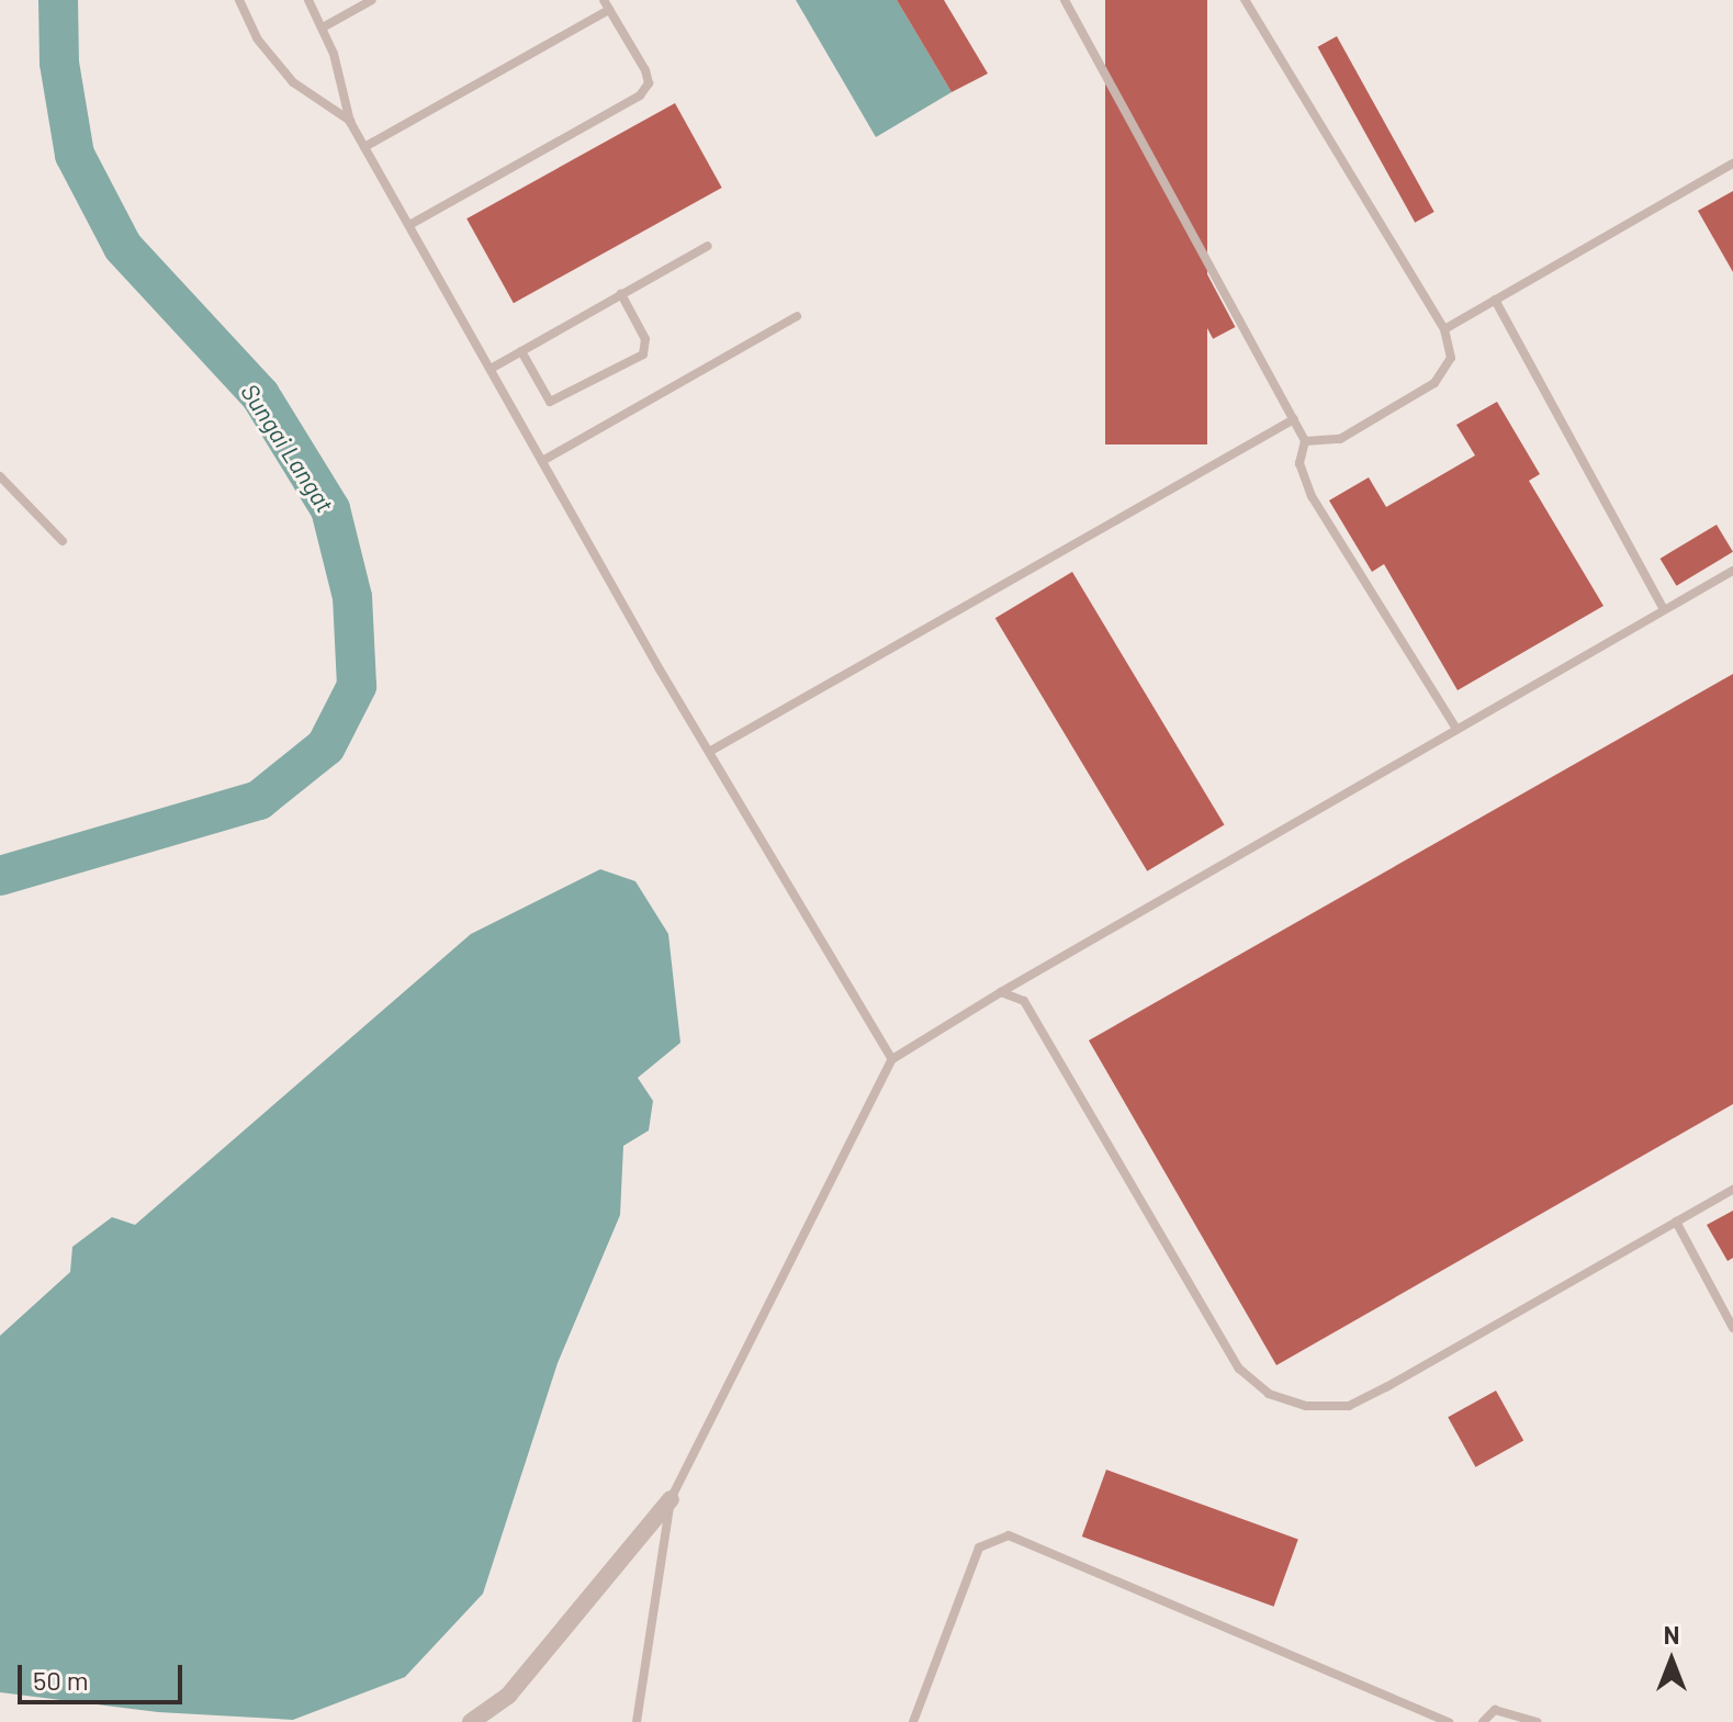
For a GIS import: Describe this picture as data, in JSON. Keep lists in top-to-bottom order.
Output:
{
  "water": ["Sungai Langat"],
  "scale_bar": "50 m",
  "north": "top"
}
